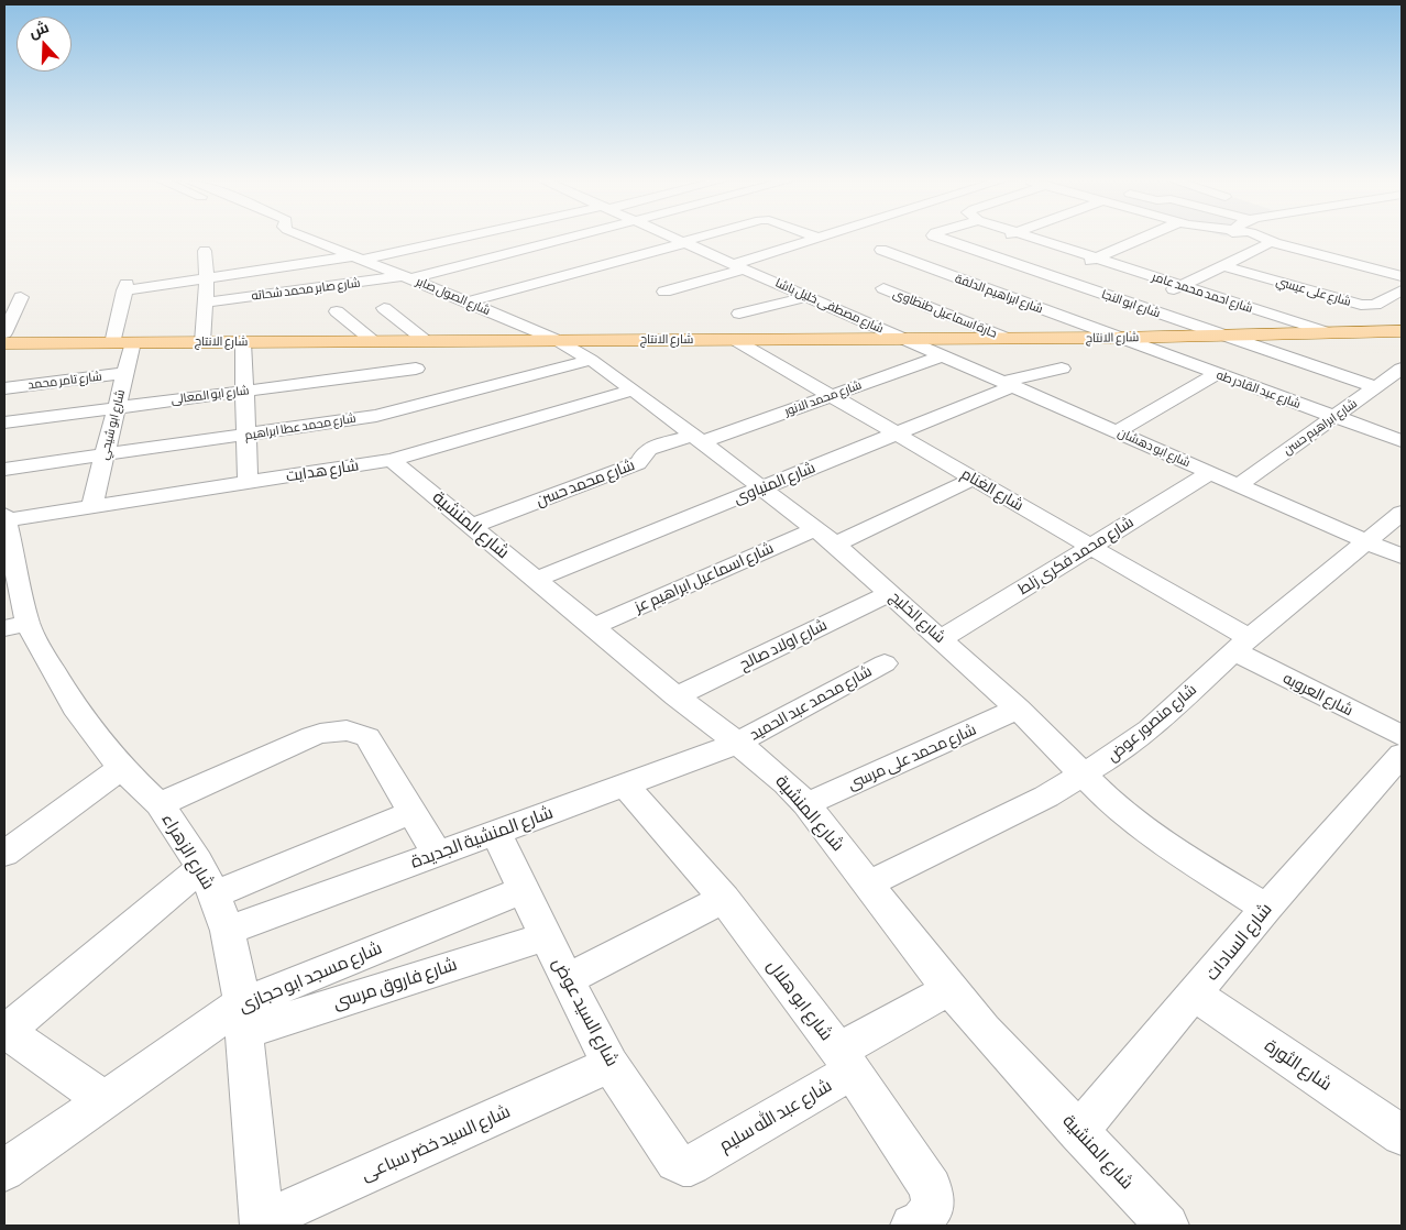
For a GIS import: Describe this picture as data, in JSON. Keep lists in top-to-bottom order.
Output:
{
  "streets": {
    "main road": ["شارع الانتاج"],
    "street": [
      "شارع صابر محمد شحاته",
      "شارع على عيسي",
      "شارع احمد محمد عامر",
      "شارع ابراهيم الدلفة",
      "شارع الصول صابر",
      "شارع ابو النجا",
      "شارع مصطفى خليل باشا",
      "حارة اسماعيل طنطاوى",
      "شارع تامر محمد",
      "شارع عبد القادر طه",
      "شارع ابو المعالى",
      "شارع محمد الانور",
      "شارع ابو شيحي",
      "شارع محمد عطا ابراهيم",
      "شارع ابراهيم حسن",
      "شارع ابو دهشان",
      "شارع هدايت",
      "شارع محمد حسن",
      "شارع المنياوى",
      "شارع الغنام",
      "شارع المنشية",
      "شارع محمد فكرى زلط",
      "شارع اسماعيل ابراهيم عز",
      "شارع الخليج",
      "شارع اولاد صالح",
      "شارع العروبه",
      "شارع محمد عبد الحميد",
      "شارع منصور عوض",
      "شارع محمد على مرسى",
      "شارع المنشية الجديدة",
      "شارع الزهراء",
      "شارع السادات",
      "شارع مسجد ابو حجازى",
      "شارع فاروق مرسى",
      "شارع ابو هلال",
      "شارع السيد عوض",
      "شارع الثورة",
      "شارع عبد الله سليم",
      "شارع السيد خضر سباعى"
    ]
  },
  "crossings": [
    ["شارع صابر محمد شحاته", "شارع الصول صابر"],
    ["شارع احمد محمد عامر", "شارع الانتاج"],
    ["شارع ابراهيم الدلفة", "شارع الانتاج"],
    ["شارع ابراهيم الدلفة", "شارع عبد القادر طه"],
    ["شارع الصول صابر", "شارع الانتاج"],
    ["شارع الصول صابر", "شارع الخليج"],
    ["شارع ابو النجا", "شارع الانتاج"],
    ["شارع ابو النجا", "شارع ابراهيم حسن"],
    ["شارع مصطفى خليل باشا", "شارع الانتاج"],
    ["شارع مصطفى خليل باشا", "شارع ابو دهشان"],
    ["حارة اسماعيل طنطاوى", "شارع الانتاج"],
    ["شارع الانتاج", "شارع عبد القادر طه"],
    ["شارع الانتاج", "شارع ابو شيحي"],
    ["شارع الانتاج", "شارع ابو دهشان"],
    ["شارع الانتاج", "شارع الغنام"],
    ["شارع الانتاج", "شارع الخليج"],
    ["شارع تامر محمد", "شارع ابو شيحي"],
    ["شارع عبد القادر طه", "شارع ابراهيم حسن"],
    ["شارع ابو المعالى", "شارع ابو شيحي"],
    ["شارع محمد الانور", "شارع ابو دهشان"],
    ["شارع محمد الانور", "شارع محمد حسن"],
    ["شارع محمد الانور", "شارع الغنام"],
    ["شارع محمد الانور", "شارع الخليج"],
    ["شارع ابو شيحي", "شارع محمد عطا ابراهيم"],
    ["شارع ابو شيحي", "شارع هدايت"],
    ["شارع محمد عطا ابراهيم", "شارع الخليج"],
    ["شارع ابراهيم حسن", "شارع ابو دهشان"],
    ["شارع ابو دهشان", "شارع المنياوى"],
    ["شارع ابو دهشان", "شارع محمد فكرى زلط"],
    ["شارع ابو دهشان", "شارع منصور عوض"],
    ["شارع هدايت", "شارع المنشية"],
    ["شارع هدايت", "شارع الخليج"],
    ["شارع هدايت", "شارع الزهراء"],
    ["شارع محمد حسن", "شارع المنشية"],
    ["شارع محمد حسن", "شارع الخليج"],
    ["شارع المنياوى", "شارع الغنام"],
    ["شارع المنياوى", "شارع المنشية"],
    ["شارع المنياوى", "شارع الخليج"],
    ["شارع الغنام", "شارع محمد فكرى زلط"],
    ["شارع الغنام", "شارع العروبه"],
    ["شارع الغنام", "شارع منصور عوض"],
    ["شارع المنشية", "شارع اسماعيل ابراهيم عز"],
    ["شارع المنشية", "شارع اولاد صالح"],
    ["شارع المنشية", "شارع محمد عبد الحميد"],
    ["شارع المنشية", "شارع منصور عوض"],
    ["شارع المنشية", "شارع محمد على مرسى"],
    ["شارع المنشية", "شارع المنشية الجديدة"],
    ["شارع المنشية", "شارع السادات"],
    ["شارع المنشية", "شارع عبد الله سليم"],
    ["شارع محمد فكرى زلط", "شارع الخليج"],
    ["شارع اسماعيل ابراهيم عز", "شارع الخليج"],
    ["شارع الخليج", "شارع اولاد صالح"],
    ["شارع الخليج", "شارع منصور عوض"],
    ["شارع الخليج", "شارع محمد على مرسى"],
    ["شارع الخليج", "شارع السادات"],
    ["شارع العروبه", "شارع منصور عوض"],
    ["شارع محمد عبد الحميد", "شارع المنشية الجديدة"],
    ["شارع المنشية الجديدة", "شارع الزهراء"],
    ["شارع المنشية الجديدة", "شارع ابو هلال"],
    ["شارع المنشية الجديدة", "شارع السيد عوض"],
    ["شارع الزهراء", "شارع مسجد ابو حجازى"],
    ["شارع الزهراء", "شارع فاروق مرسى"],
    ["شارع الزهراء", "شارع السيد خضر سباعى"],
    ["شارع السادات", "شارع الثورة"],
    ["شارع مسجد ابو حجازى", "شارع فاروق مرسى"],
    ["شارع مسجد ابو حجازى", "شارع السيد عوض"],
    ["شارع فاروق مرسى", "شارع السيد عوض"],
    ["شارع ابو هلال", "شارع عبد الله سليم"],
    ["شارع السيد عوض", "شارع عبد الله سليم"],
    ["شارع السيد عوض", "شارع السيد خضر سباعى"]
  ],
  "north": "top"
}
